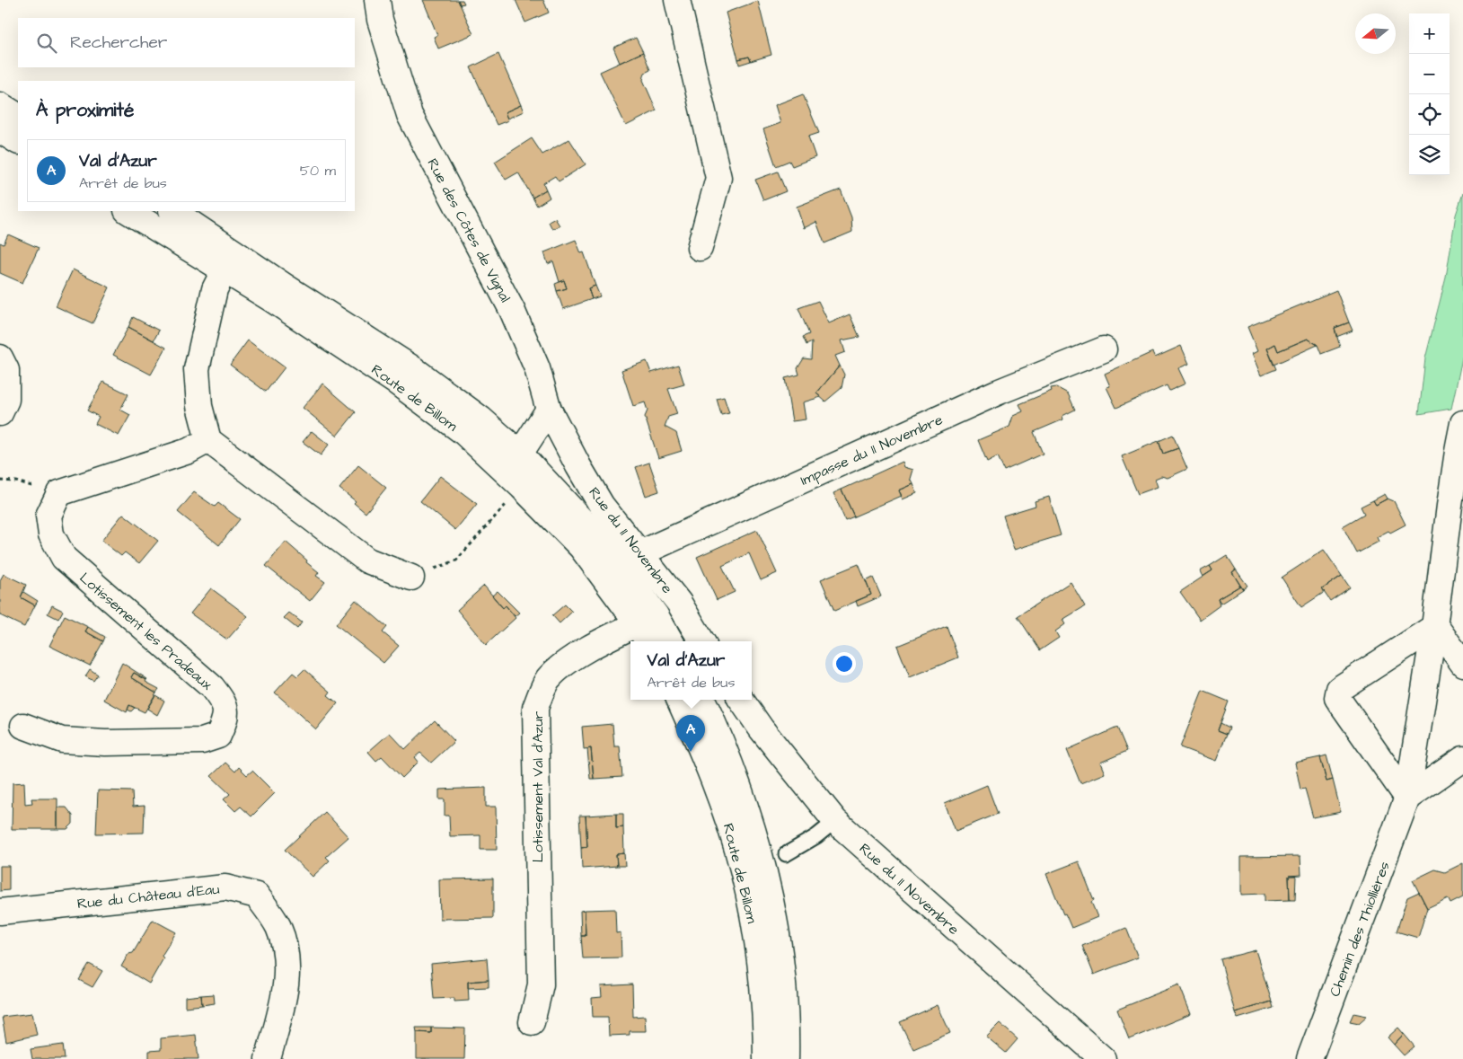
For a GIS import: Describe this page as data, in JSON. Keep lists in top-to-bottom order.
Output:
{
  "streets": {
    "street": [
      "Rue des Côtes de Vignal",
      "Route de Billom",
      "Impasse du 11 Novembre",
      "Rue du 11 Novembre",
      "Lotissement les Pradeaux",
      "Lotissement Val d'Azur",
      "Rue du Château d'Eau",
      "Chemin des Thiollières"
    ]
  },
  "crossings": [
    ["Rue des Côtes de Vignal", "Rue du 11 Novembre"],
    ["Route de Billom", "Lotissement Val d'Azur"],
    ["Impasse du 11 Novembre", "Rue du 11 Novembre"]
  ],
  "north": "left",
  "page": {
    "map_buttons": ["+", "−"],
    "search": "Rechercher",
    "heading": "À proximité",
    "list": [
      {
        "mark": "A",
        "name": "Val d'Azur",
        "note": "Arrêt de bus",
        "value": "50 m"
      }
    ],
    "popup": ["Val d'Azur", "Arrêt de bus"],
    "pins": "A"
  }
}
